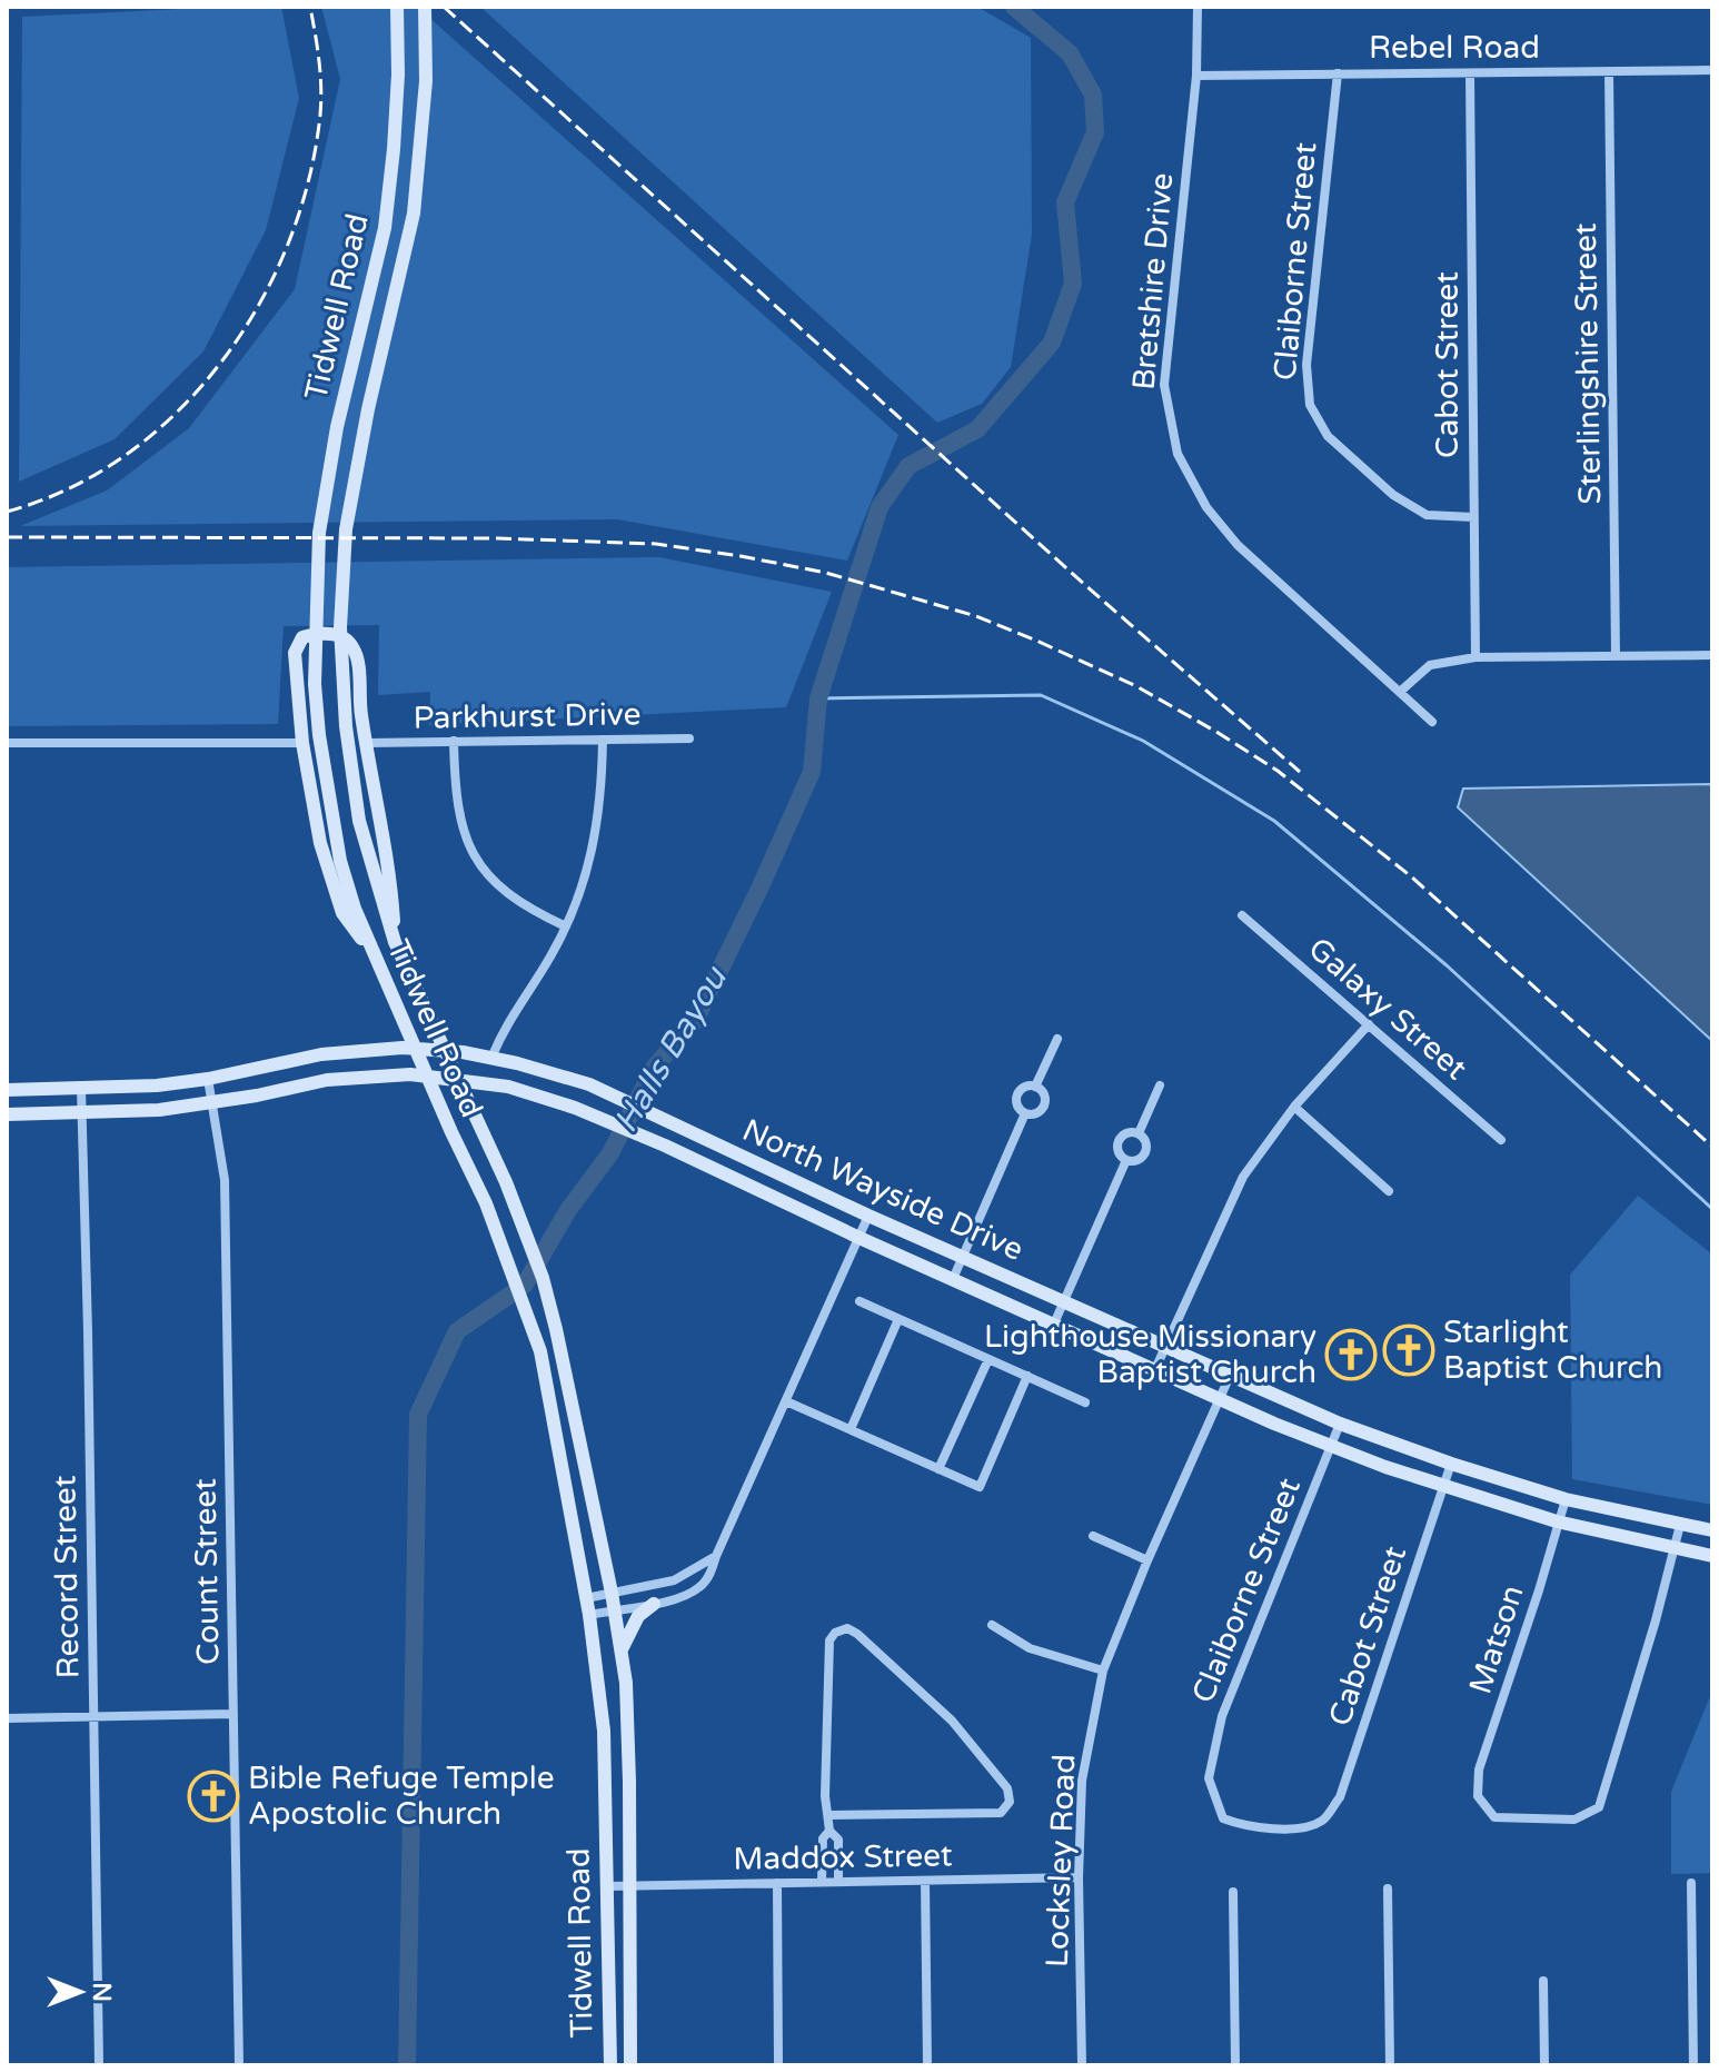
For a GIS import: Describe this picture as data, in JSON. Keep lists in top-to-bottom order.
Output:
{
  "streets": {
    "main road": ["Tidwell Road", "North Wayside Drive"],
    "street": [
      "Rebel Road",
      "Claiborne Street",
      "Bretshire Drive",
      "Sterlingshire Street",
      "Cabot Street",
      "Parkhurst Drive",
      "Galaxy Street",
      "Count Street",
      "Record Street",
      "Matson",
      "Maddox Street",
      "Locksley Road"
    ]
  },
  "crossings": [
    ["Rebel Road", "Claiborne Street"],
    ["Rebel Road", "Bretshire Drive"],
    ["Rebel Road", "Sterlingshire Street"],
    ["Rebel Road", "Cabot Street"],
    ["Claiborne Street", "Cabot Street"],
    ["Claiborne Street", "North Wayside Drive"],
    ["Tidwell Road", "North Wayside Drive"],
    ["Tidwell Road", "Maddox Street"],
    ["Cabot Street", "North Wayside Drive"],
    ["North Wayside Drive", "Count Street"],
    ["North Wayside Drive", "Record Street"],
    ["North Wayside Drive", "Matson"],
    ["North Wayside Drive", "Locksley Road"],
    ["Maddox Street", "Locksley Road"]
  ],
  "water": ["Halls Bayou"],
  "places": {
    "church": ["Starlight Baptist Church", "Lighthouse Missionary Baptist Church", "Bible Refuge Temple Apostolic Church"]
  },
  "north": "right"
}
